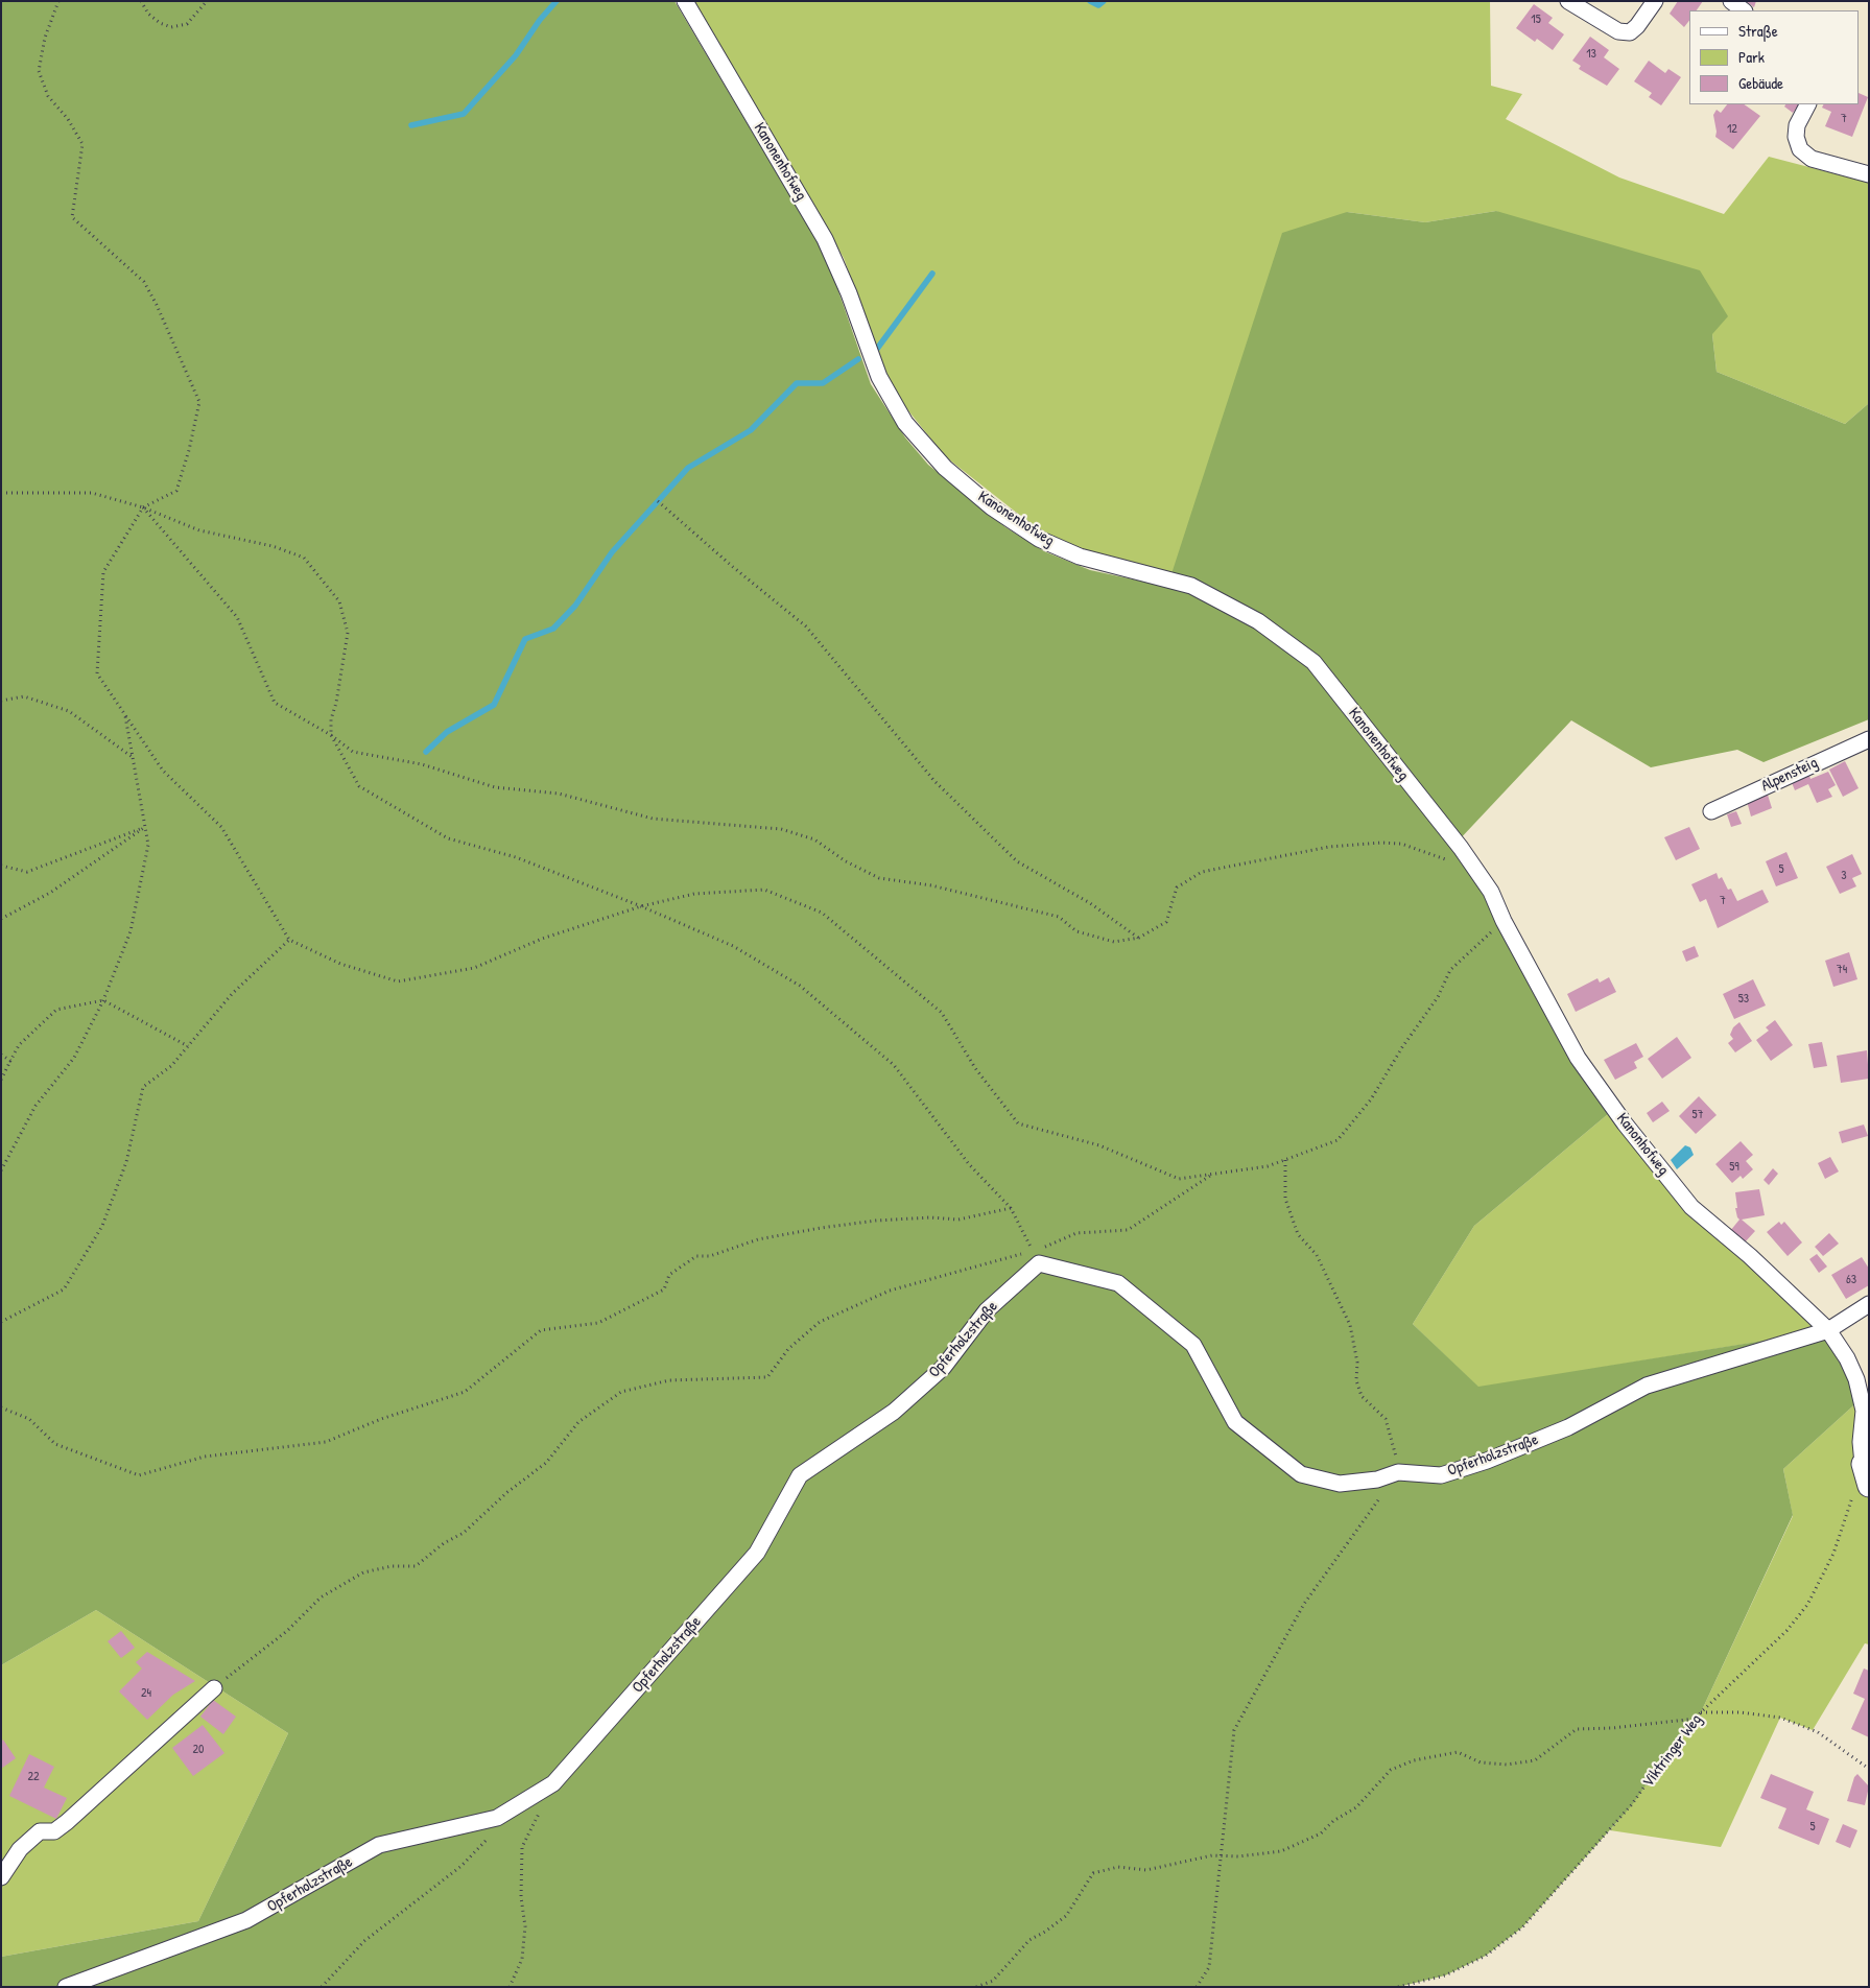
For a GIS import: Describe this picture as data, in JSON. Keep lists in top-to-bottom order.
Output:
{
  "streets": {
    "street": [
      "Kanonenhofweg",
      "Alpensteig",
      "Kanonhofweg",
      "Opferholzstraße"
    ],
    "path": ["Viktringer Weg"]
  },
  "crossings": [
    ["Kanonenhofweg", "Kanonhofweg"],
    ["Kanonhofweg", "Opferholzstraße"],
    ["Kanonhofweg", "Viktringer Weg"]
  ],
  "house_numbers": [
    "15",
    "13",
    "7",
    "12",
    "5",
    "3",
    "7",
    "74",
    "53",
    "57",
    "59",
    "63",
    "24",
    "20",
    "22",
    "5"
  ],
  "legend": ["Straße", "Park", "Gebäude"]
}
